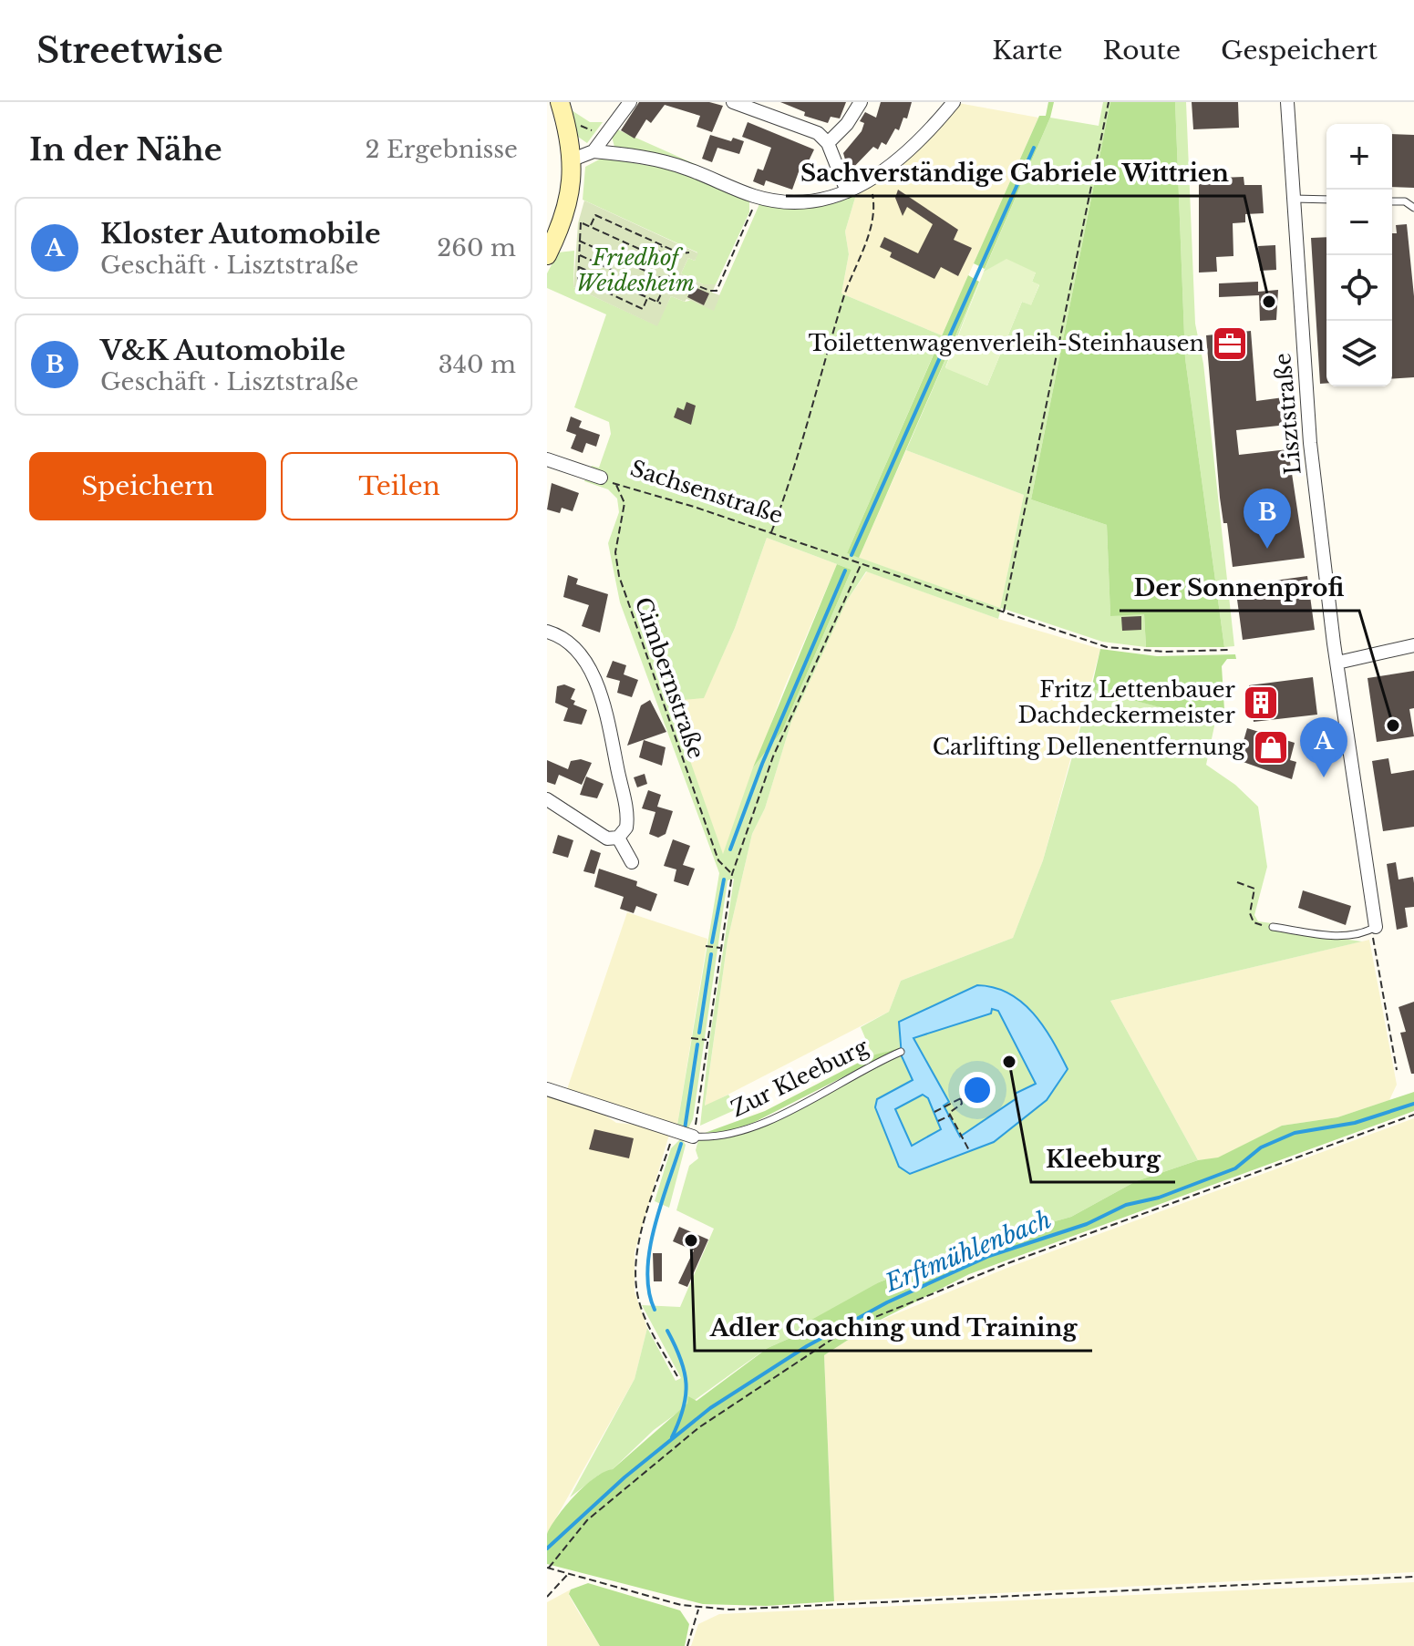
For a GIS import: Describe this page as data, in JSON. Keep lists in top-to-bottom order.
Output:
{
  "streets": {
    "street": ["Lisztstraße", "Sachsenstraße", "Zur Kleeburg"],
    "path": ["Cimbernstraße"]
  },
  "crossings": [
    ["Sachsenstraße", "Cimbernstraße"]
  ],
  "water": ["Erftmühlenbach"],
  "parks": ["Friedhof Weidesheim"],
  "places": {
    "other": [
      "Sachverständige Gabriele Wittrien",
      "Der Sonnenprofi",
      "Kleeburg",
      "Adler Coaching und Training"
    ],
    "office": ["Toilettenwagenverleih-Steinhausen"],
    "building": ["Fritz Lettenbauer Dachdeckermeister"],
    "shop": ["Carlifting Dellenentfernung"]
  },
  "page": {
    "header": "Streetwise",
    "nav": ["Karte", "Route", "Gespeichert"],
    "heading": ["In der Nähe", "2 Ergebnisse"],
    "map_buttons": ["+", "−"],
    "list": [
      {
        "mark": "A",
        "name": "Kloster Automobile",
        "note": "Geschäft · Lisztstraße",
        "value": "260 m"
      },
      {
        "mark": "B",
        "name": "V&K Automobile",
        "note": "Geschäft · Lisztstraße",
        "value": "340 m"
      }
    ],
    "buttons": ["Speichern", "Teilen"],
    "pins": ["B", "A"]
  }
}
